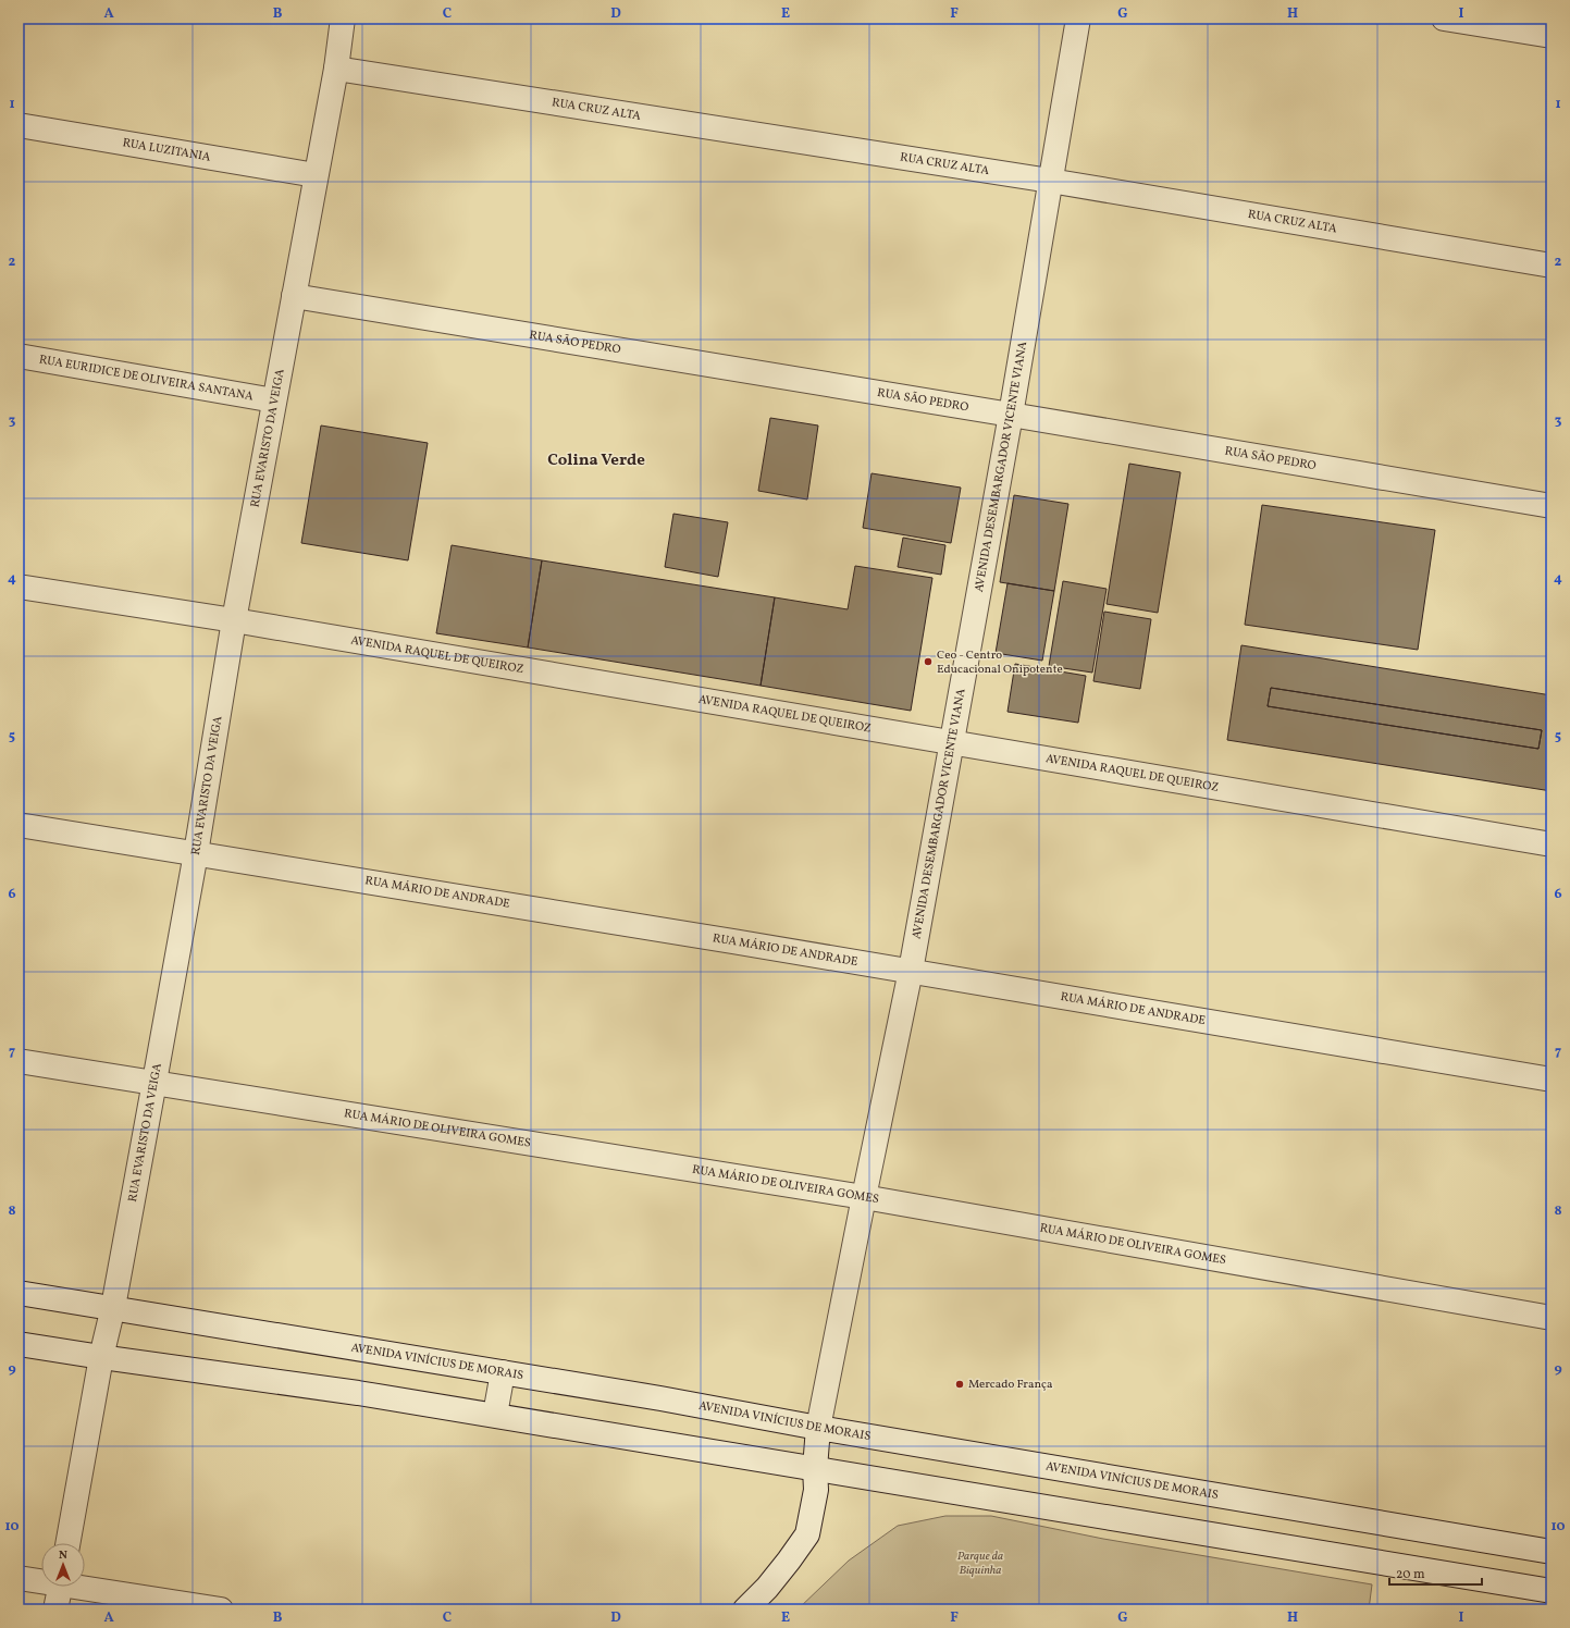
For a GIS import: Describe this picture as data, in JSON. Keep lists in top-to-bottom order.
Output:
{
  "streets": {
    "street": [
      "RUA CRUZ ALTA",
      "RUA LUZITANIA",
      "RUA SÃO PEDRO",
      "RUA EURIDICE DE OLIVEIRA SANTANA",
      "RUA EVARISTO DA VEIGA",
      "AVENIDA DESEMBARGADOR VICENTE VIANA",
      "AVENIDA RAQUEL DE QUEIROZ",
      "RUA MÁRIO DE ANDRADE",
      "RUA MÁRIO DE OLIVEIRA GOMES",
      "AVENIDA VINÍCIUS DE MORAIS"
    ]
  },
  "crossings": [
    ["RUA CRUZ ALTA", "RUA EVARISTO DA VEIGA"],
    ["RUA CRUZ ALTA", "AVENIDA DESEMBARGADOR VICENTE VIANA"],
    ["RUA LUZITANIA", "RUA EVARISTO DA VEIGA"],
    ["RUA SÃO PEDRO", "RUA EVARISTO DA VEIGA"],
    ["RUA SÃO PEDRO", "AVENIDA DESEMBARGADOR VICENTE VIANA"],
    ["RUA EURIDICE DE OLIVEIRA SANTANA", "RUA EVARISTO DA VEIGA"],
    ["RUA EVARISTO DA VEIGA", "AVENIDA RAQUEL DE QUEIROZ"],
    ["RUA EVARISTO DA VEIGA", "RUA MÁRIO DE ANDRADE"],
    ["RUA EVARISTO DA VEIGA", "RUA MÁRIO DE OLIVEIRA GOMES"],
    ["RUA EVARISTO DA VEIGA", "AVENIDA VINÍCIUS DE MORAIS"],
    ["AVENIDA DESEMBARGADOR VICENTE VIANA", "AVENIDA RAQUEL DE QUEIROZ"],
    ["AVENIDA DESEMBARGADOR VICENTE VIANA", "RUA MÁRIO DE ANDRADE"],
    ["AVENIDA DESEMBARGADOR VICENTE VIANA", "RUA MÁRIO DE OLIVEIRA GOMES"],
    ["AVENIDA DESEMBARGADOR VICENTE VIANA", "AVENIDA VINÍCIUS DE MORAIS"]
  ],
  "districts": ["Colina Verde"],
  "parks": ["Parque da Biquinha"],
  "places": ["Ceo - Centro Educacional Onipotente", "Mercado França"],
  "scale_bar": "20 m",
  "north": "top",
  "grid": {
    "columns": [
      "A",
      "B",
      "C",
      "D",
      "E",
      "F",
      "G",
      "H",
      "I"
    ],
    "rows": [
      "1",
      "2",
      "3",
      "4",
      "5",
      "6",
      "7",
      "8",
      "9",
      "10"
    ]
  }
}
